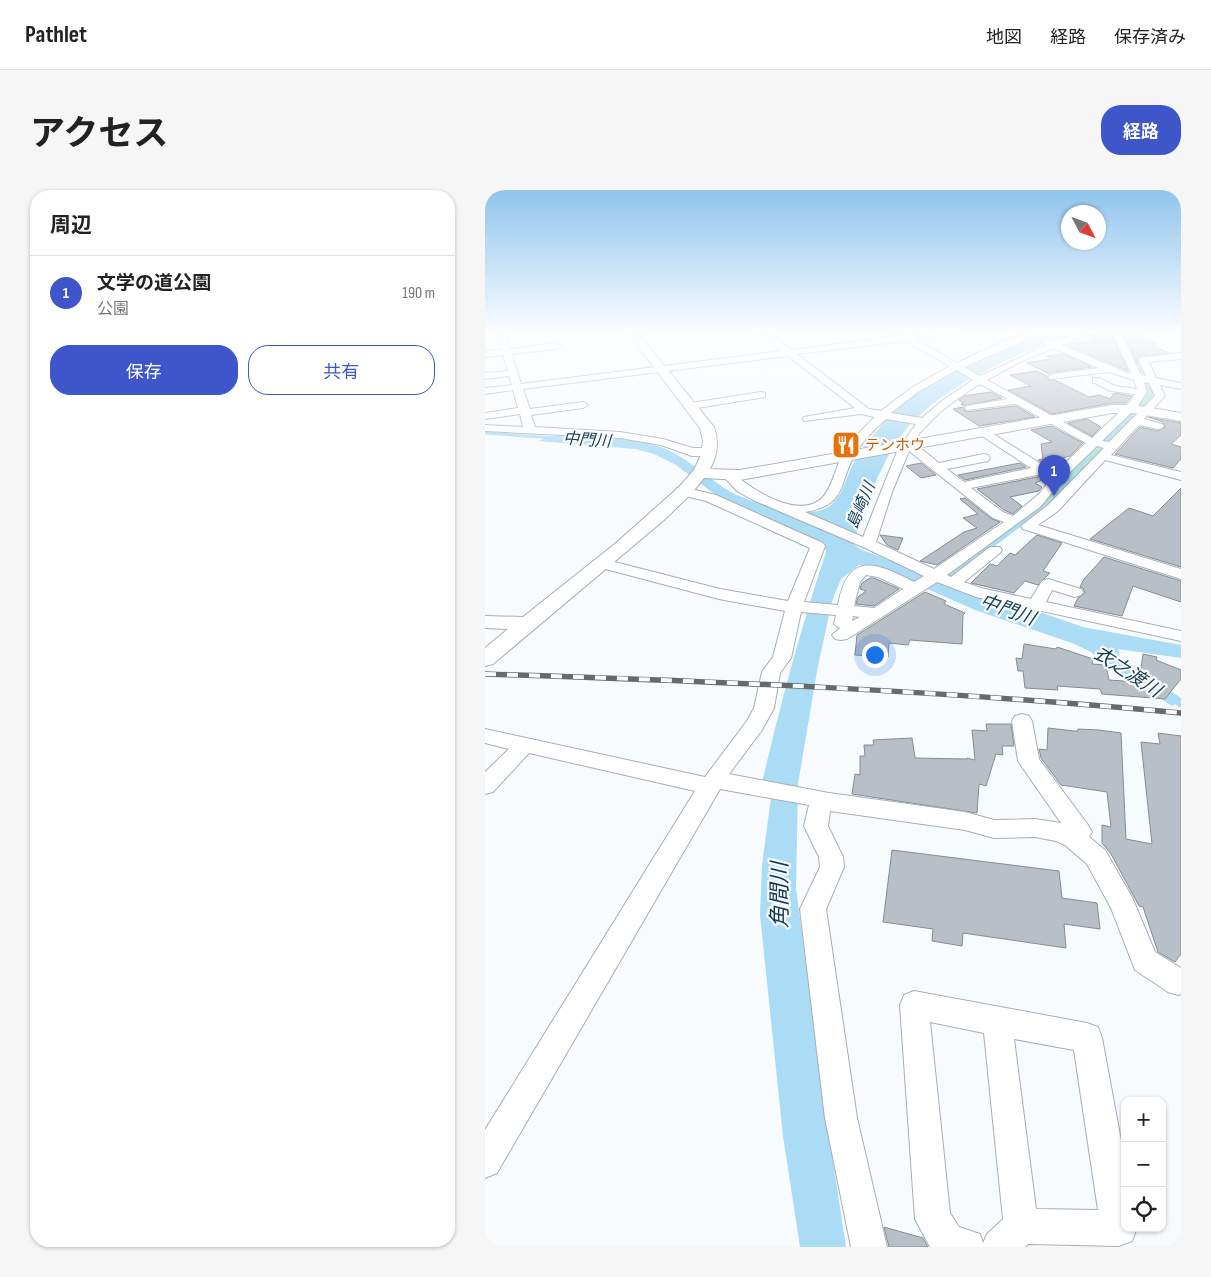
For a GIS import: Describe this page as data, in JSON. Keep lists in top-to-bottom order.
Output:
{
  "water": [
    "中門川",
    "島崎川",
    "衣之渡川",
    "角間川"
  ],
  "places": {
    "restaurant": ["テンホウ"]
  },
  "north": "bottom right",
  "page": {
    "header": "Pathlet",
    "nav": ["地図", "経路", "保存済み"],
    "title": "アクセス",
    "buttons": [
      "経路",
      ["保存", "共有"]
    ],
    "heading": "周辺",
    "list": [
      {
        "mark": "1",
        "name": "文学の道公園",
        "note": "公園",
        "value": "190 m"
      }
    ],
    "pins": "1",
    "map_buttons": ["+", "−"]
  }
}
